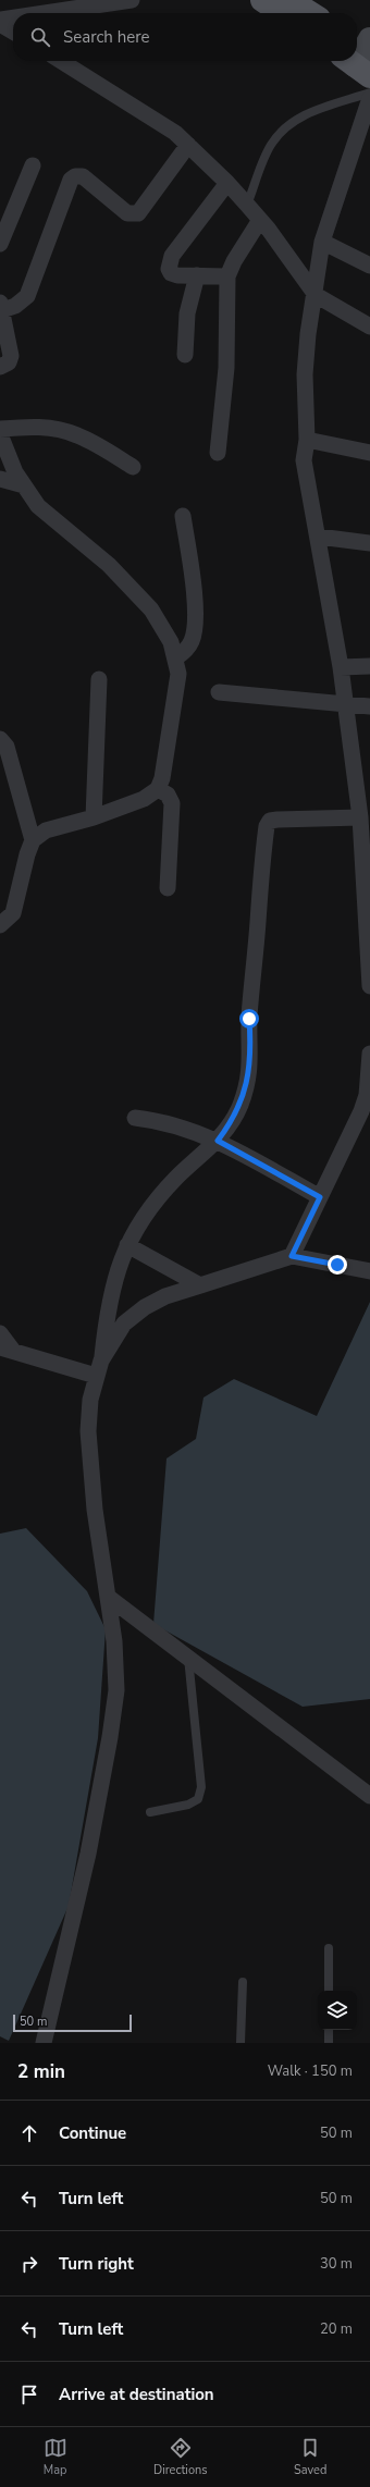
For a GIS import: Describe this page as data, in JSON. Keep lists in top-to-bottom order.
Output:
{
  "scale_bar": "50 m",
  "page": {
    "search": "Search here",
    "scale": "50 m",
    "heading": ["2 min", "Walk · 150 m"],
    "list": [
      ["Continue", "50 m"],
      ["Turn left", "50 m"],
      ["Turn right", "30 m"],
      ["Turn left", "20 m"],
      "Arrive at destination"
    ],
    "nav": ["Map", "Directions", "Saved"]
  }
}
